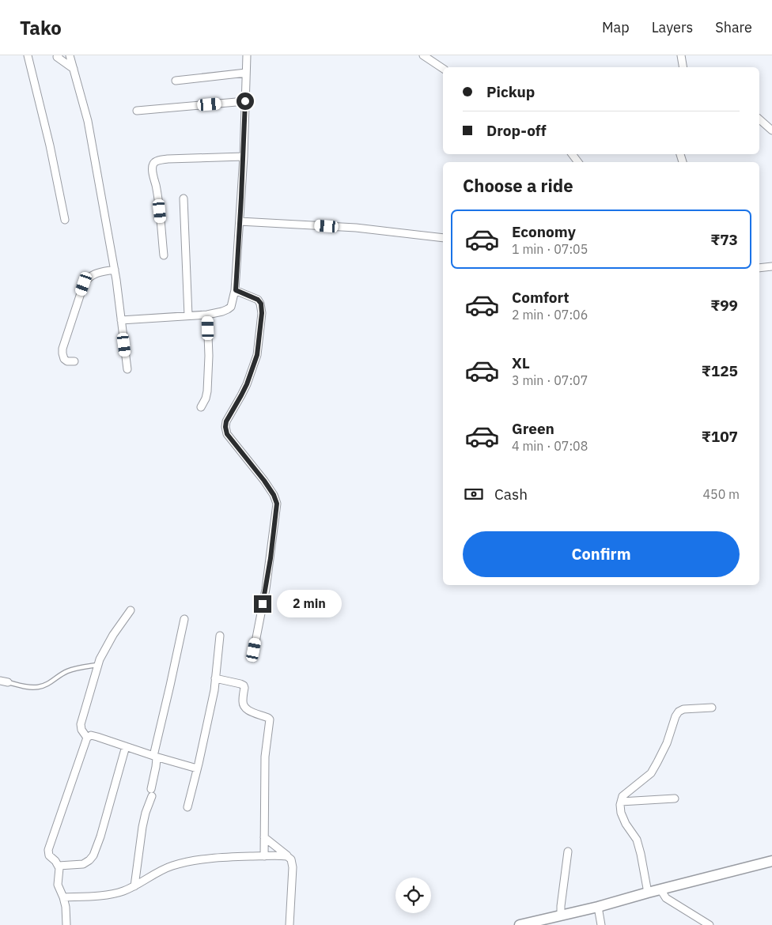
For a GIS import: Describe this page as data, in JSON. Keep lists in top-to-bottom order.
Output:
{
  "page": {
    "header": "Tako",
    "nav": ["Map", "Layers", "Share"],
    "banner": ["Pickup", "Drop-off"],
    "heading": "Choose a ride",
    "list": [
      {
        "name": "Economy",
        "note": "1 min · 07:05",
        "value": "₹73"
      },
      {
        "name": "Comfort",
        "note": "2 min · 07:06",
        "value": "₹99"
      },
      {
        "name": "XL",
        "note": "3 min · 07:07",
        "value": "₹125"
      },
      {
        "name": "Green",
        "note": "4 min · 07:08",
        "value": "₹107"
      }
    ],
    "pay": ["Cash", "450 m"],
    "buttons": "Confirm",
    "bubble": "2 min"
  }
}
